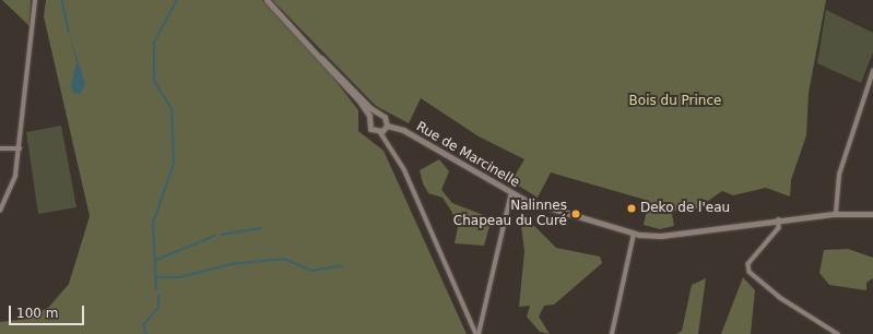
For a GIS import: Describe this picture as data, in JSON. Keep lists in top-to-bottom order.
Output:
{
  "streets": {
    "street": ["Rue de Marcinelle"]
  },
  "parks": ["Bois du Prince"],
  "places": ["Deko de l'eau", "Nalinnes Chapeau du Curé"],
  "scale_bar": "100 m"
}
